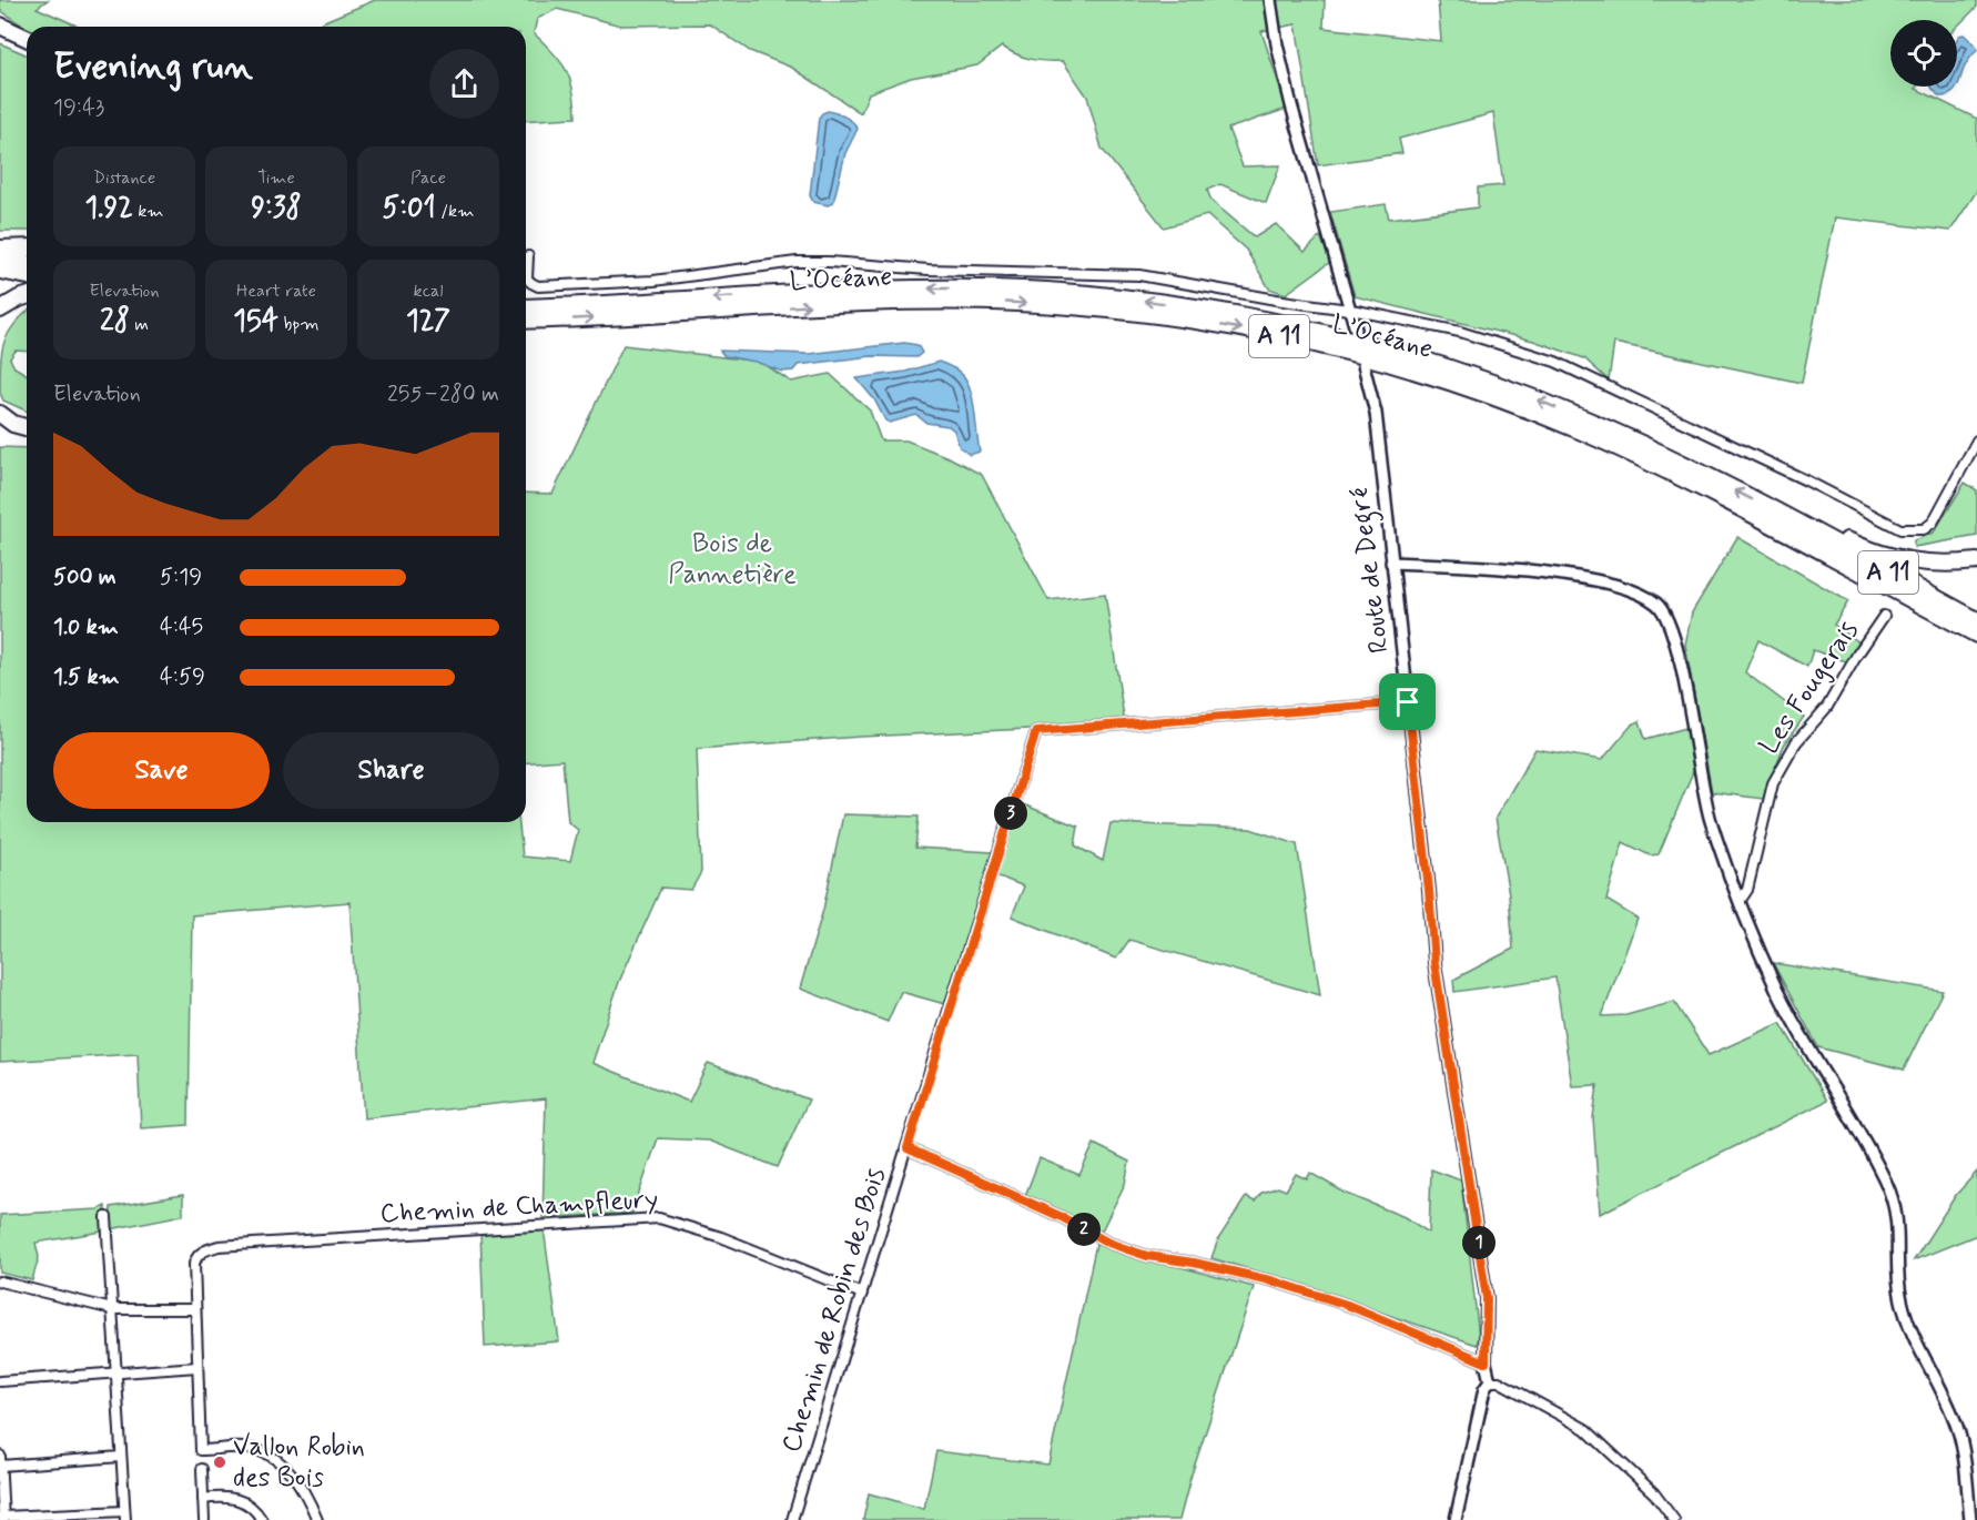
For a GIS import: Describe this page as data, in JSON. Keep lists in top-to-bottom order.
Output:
{
  "streets": {
    "highway": ["L’Océane", "A 11"],
    "street": [
      "Route de Degré",
      "Les Fougerais",
      "Chemin de Champfleury",
      "Chemin de Robin des Bois"
    ]
  },
  "crossings": [
    ["Route de Degré", "Chemin de Robin des Bois"],
    ["Chemin de Champfleury", "Chemin de Robin des Bois"]
  ],
  "parks": ["Bois de Pannetière"],
  "places": ["Vallon Robin des Bois"],
  "page": {
    "heading": ["Evening run", "19:43"],
    "stats": [
      ["Distance", "1.92 km"],
      ["Time", "9:38"],
      ["Pace", "5:01 /km"],
      ["Elevation", "28 m"],
      ["Heart rate", "154 bpm"],
      ["kcal", "127"]
    ],
    "chart": ["Elevation", "255–280 m"],
    "list": [
      {
        "name": "500 m",
        "note": "5:19"
      },
      {
        "name": "1.0 km",
        "note": "4:45"
      },
      {
        "name": "1.5 km",
        "note": "4:59"
      }
    ],
    "buttons": ["Save", "Share"],
    "pins": ["3", "2", "1"]
  }
}
